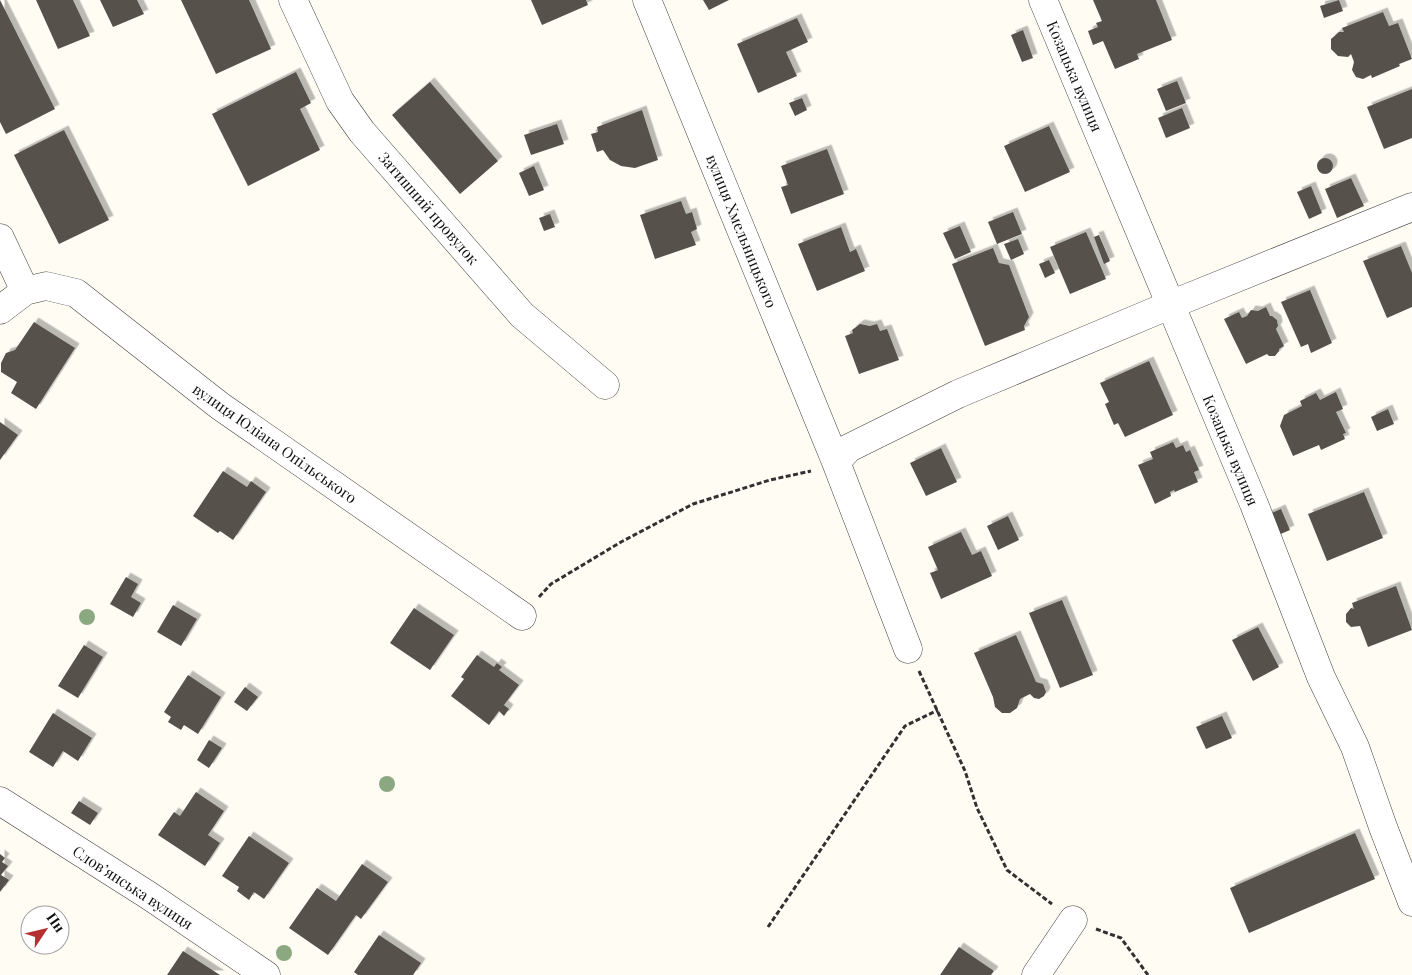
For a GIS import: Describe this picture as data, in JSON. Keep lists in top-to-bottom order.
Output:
{
  "streets": {
    "street": [
      "Козацька вулиця",
      "Затишний провулок",
      "вулиця Хмельницького",
      "вулиця Юліана Опільського",
      "Словʼянська вулиця"
    ]
  },
  "north": "top right"
}
